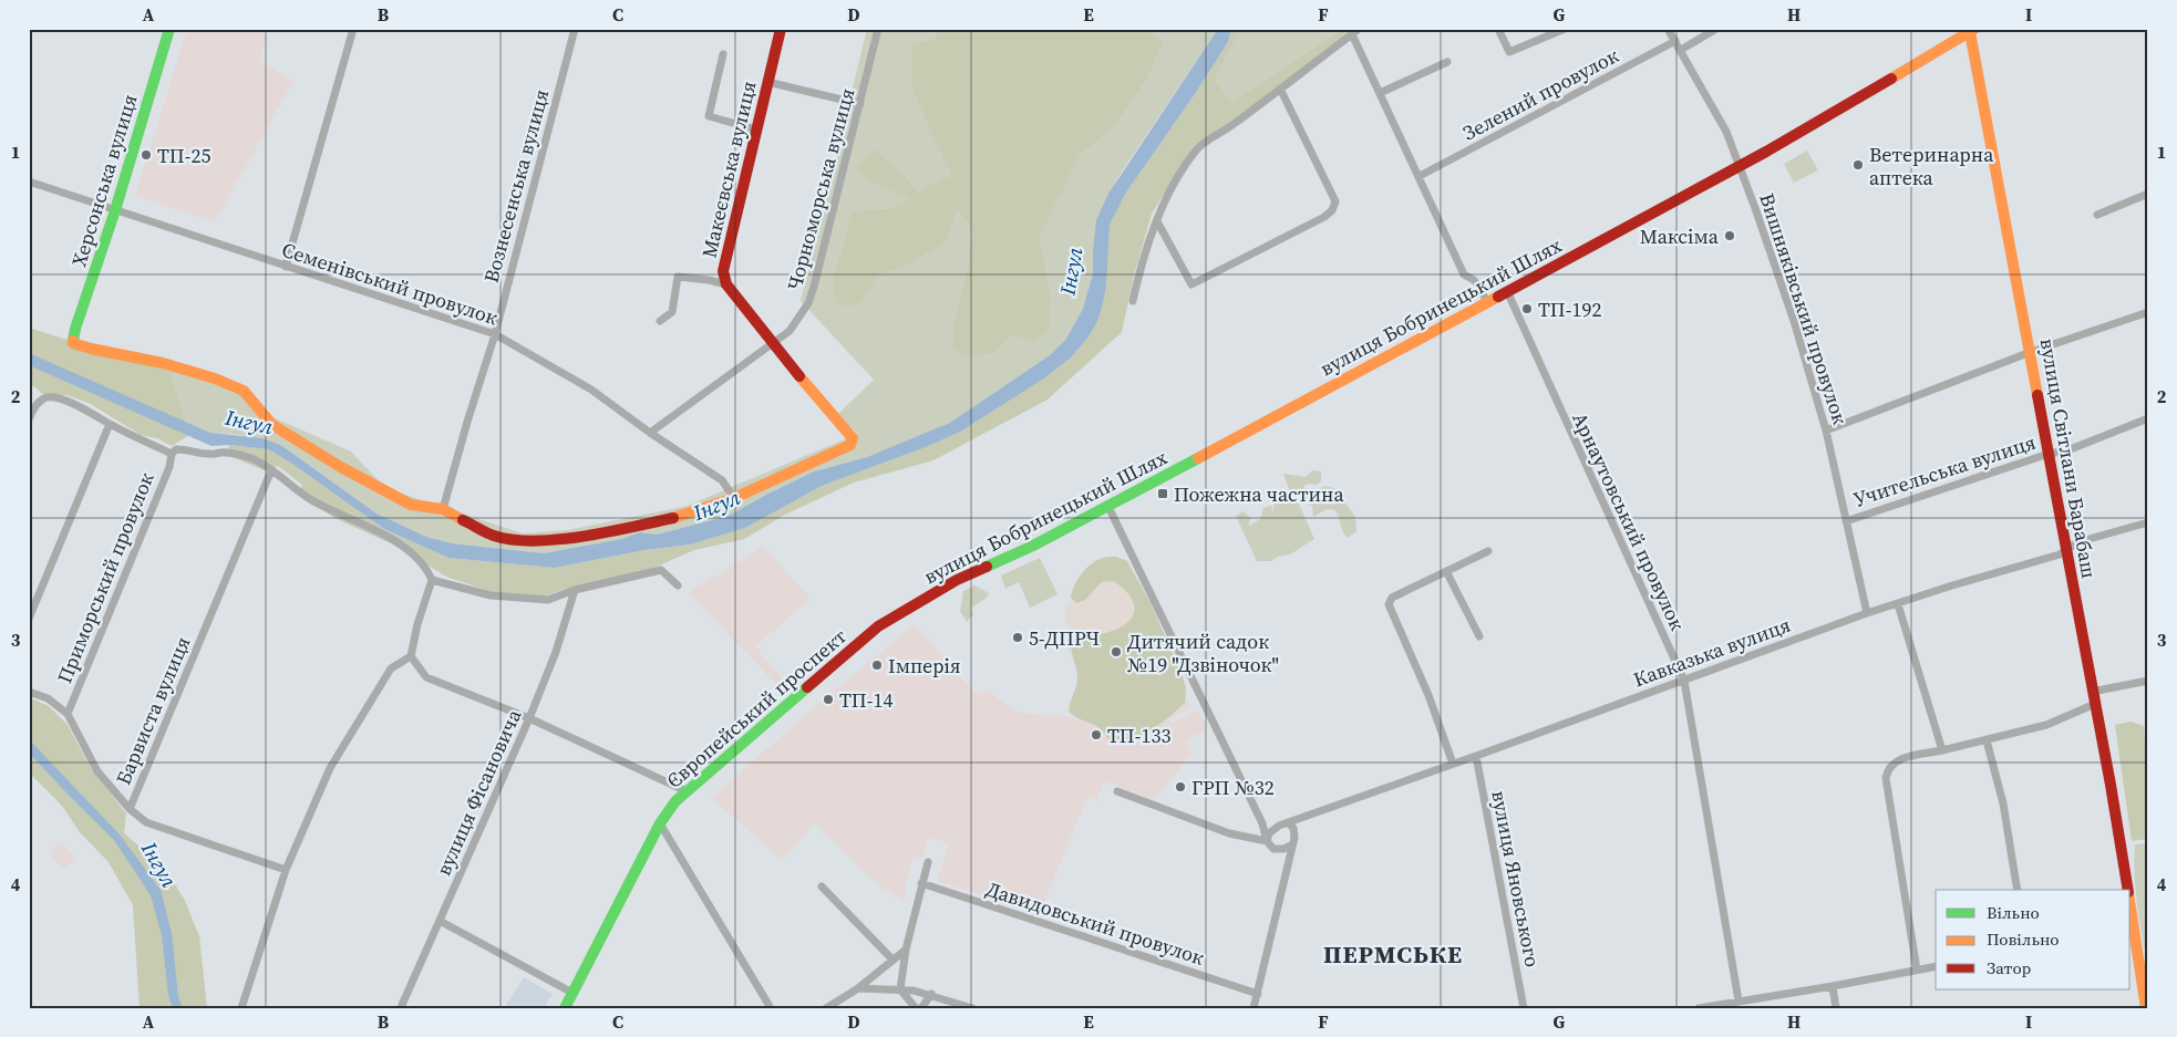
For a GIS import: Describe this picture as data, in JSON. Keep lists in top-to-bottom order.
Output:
{
  "streets": {
    "street": [
      "Зелений провулок",
      "Макеєвська вулиця",
      "Херсонська вулиця",
      "Вознесенська вулиця",
      "Чорноморська вулиця",
      "Семенівський провулок",
      "вулиця Бобринецький Шлях",
      "Вишняківський провулок",
      "вулиця Світлани Барабаш",
      "Учительська вулиця",
      "Арнаутовський провулок",
      "Приморський провулок",
      "Кавказька вулиця",
      "Європейський проспект",
      "Барвиста вулиця",
      "вулиця Фісановича",
      "вулиця Яновського",
      "Давидовський провулок"
    ]
  },
  "crossings": [
    ["Зелений провулок", "Вишняківський провулок"],
    ["Макеєвська вулиця", "Чорноморська вулиця"],
    ["Макеєвська вулиця", "Семенівський провулок"],
    ["Херсонська вулиця", "Вознесенська вулиця"],
    ["Херсонська вулиця", "Семенівський провулок"],
    ["Вознесенська вулиця", "Семенівський провулок"],
    ["Чорноморська вулиця", "Семенівський провулок"],
    ["вулиця Бобринецький Шлях", "Вишняківський провулок"],
    ["вулиця Бобринецький Шлях", "вулиця Світлани Барабаш"],
    ["вулиця Бобринецький Шлях", "Арнаутовський провулок"],
    ["вулиця Бобринецький Шлях", "Європейський проспект"],
    ["Вишняківський провулок", "Учительська вулиця"],
    ["Вишняківський провулок", "Кавказька вулиця"],
    ["вулиця Світлани Барабаш", "Учительська вулиця"],
    ["вулиця Світлани Барабаш", "Кавказька вулиця"],
    ["Арнаутовський провулок", "Кавказька вулиця"],
    ["Кавказька вулиця", "вулиця Яновського"]
  ],
  "districts": ["ПЕРМСЬКЕ"],
  "water": ["Інгул"],
  "places": {
    "other": [
      "ТП-25",
      "Ветеринарна аптека",
      "Максіма",
      "ТП-192",
      "5-ДПРЧ",
      "Дитячий садок №19 \"Дзвіночок\"",
      "Імперія",
      "ТП-14",
      "ТП-133",
      "ГРП №32"
    ],
    "transit": ["Пожежна частина"]
  },
  "legend": ["Вільно", "Повільно", "Затор"],
  "grid": {
    "columns": [
      "A",
      "B",
      "C",
      "D",
      "E",
      "F",
      "G",
      "H",
      "I"
    ],
    "rows": [
      "1",
      "2",
      "3",
      "4"
    ]
  }
}
